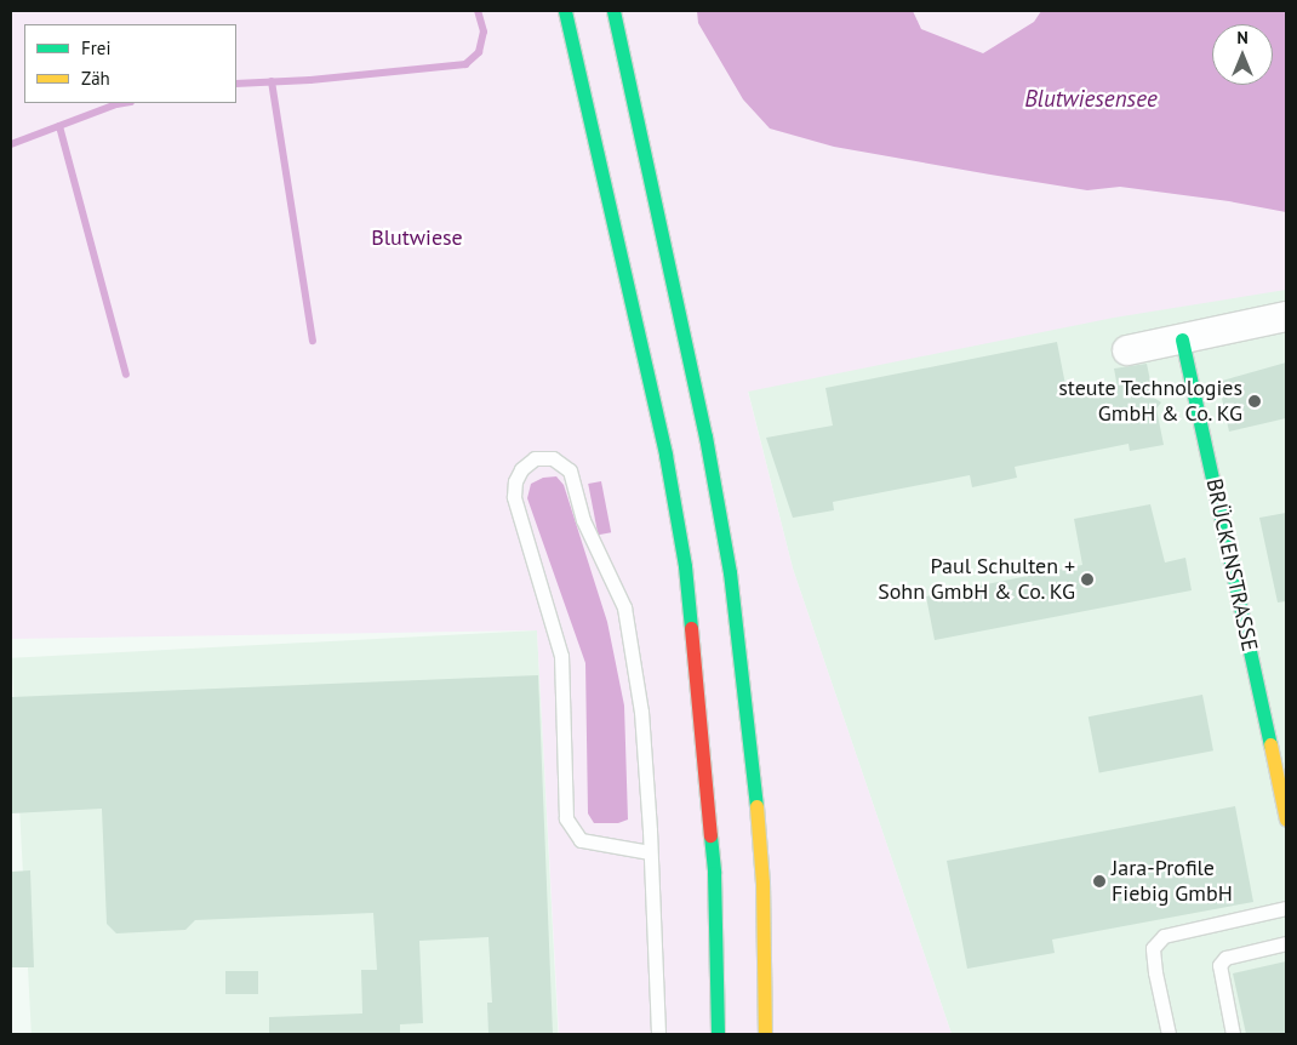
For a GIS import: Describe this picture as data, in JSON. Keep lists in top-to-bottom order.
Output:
{
  "streets": {
    "main road": ["BRÜCKENSTRASSE"]
  },
  "water": ["Blutwiesensee"],
  "parks": ["Blutwiese"],
  "places": ["steute Technologies GmbH & Co. KG", "Paul Schulten + Sohn GmbH & Co. KG", "Jara-Profile Fiebig GmbH"],
  "legend": ["Frei", "Zäh"],
  "north": "top"
}
